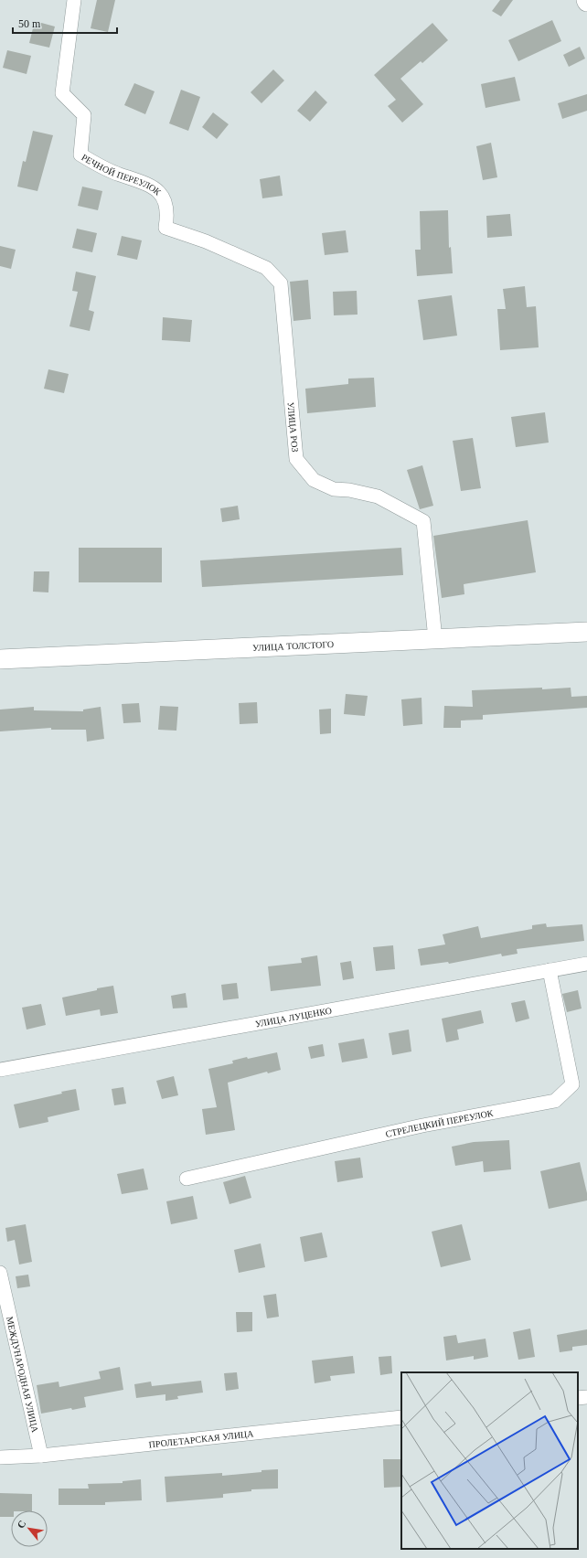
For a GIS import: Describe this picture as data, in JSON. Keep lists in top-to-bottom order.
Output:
{
  "streets": {
    "main road": ["УЛИЦА ТОЛСТОГО"],
    "street": [
      "РЕЧНОЙ ПЕРЕУЛОК",
      "УЛИЦА РОЗ",
      "УЛИЦА ЛУЦЕНКО",
      "СТРЕЛЕЦКИЙ ПЕРЕУЛОК",
      "МЕЖДУНАРОДНАЯ УЛИЦА",
      "ПРОЛЕТАРСКАЯ УЛИЦА"
    ]
  },
  "crossings": [
    ["РЕЧНОЙ ПЕРЕУЛОК", "УЛИЦА РОЗ"],
    ["УЛИЦА РОЗ", "УЛИЦА ТОЛСТОГО"],
    ["УЛИЦА ЛУЦЕНКО", "СТРЕЛЕЦКИЙ ПЕРЕУЛОК"],
    ["МЕЖДУНАРОДНАЯ УЛИЦА", "ПРОЛЕТАРСКАЯ УЛИЦА"]
  ],
  "scale_bar": "50 m",
  "north": "top left"
}
